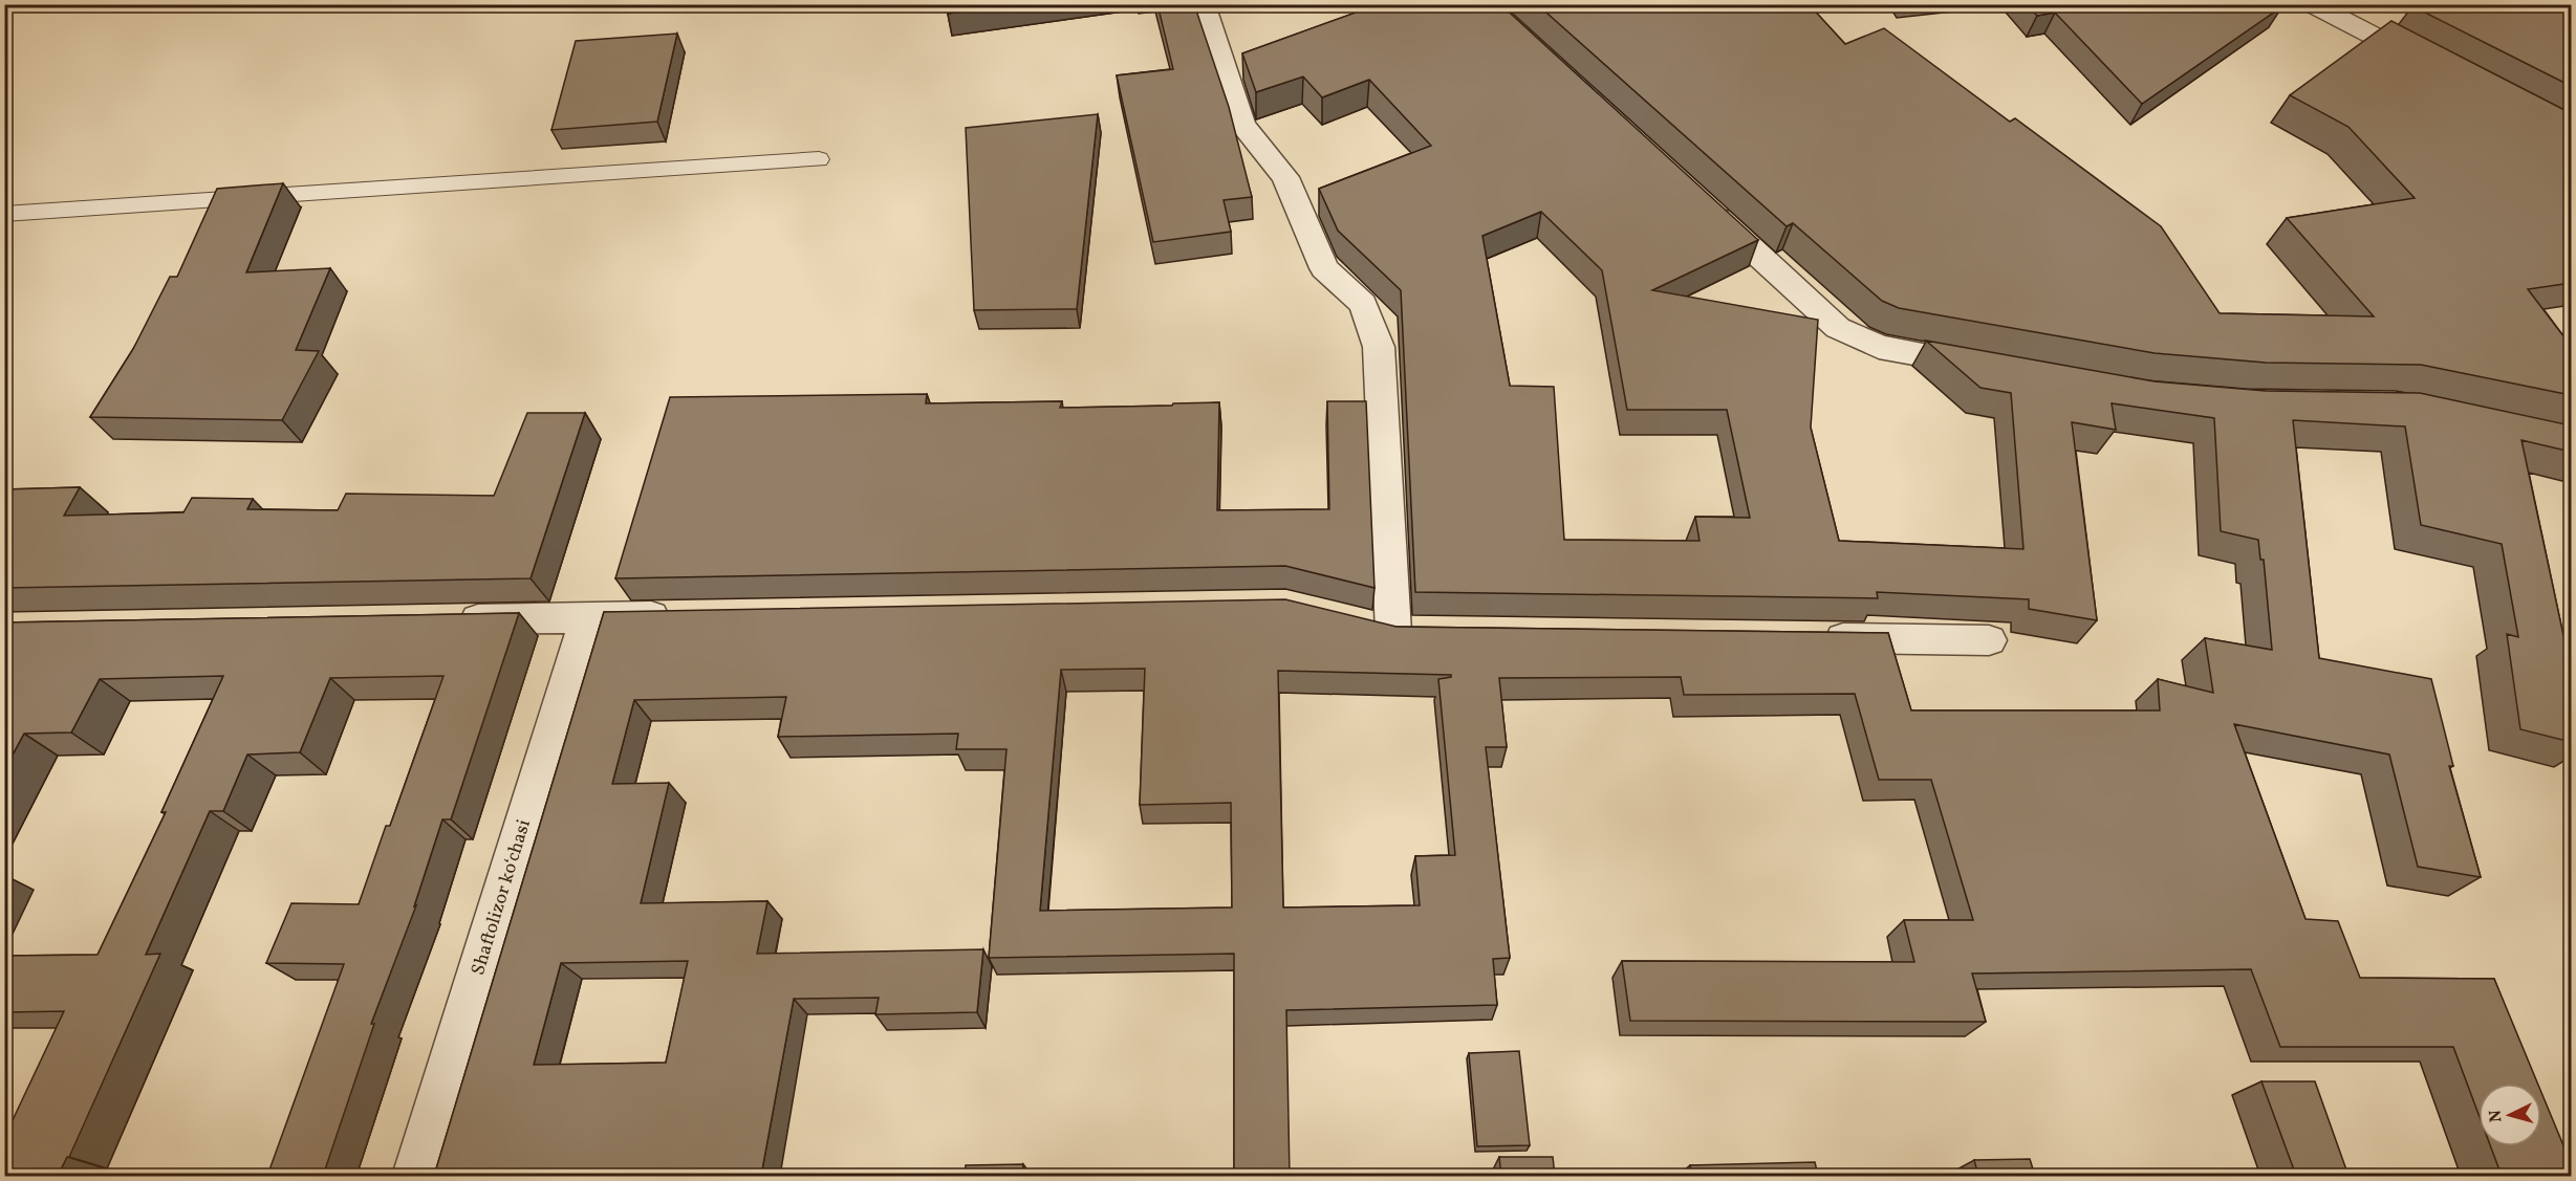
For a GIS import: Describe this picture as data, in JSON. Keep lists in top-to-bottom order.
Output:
{
  "streets": {
    "street": ["Shaftolizor koʻchasi"]
  },
  "north": "left"
}
